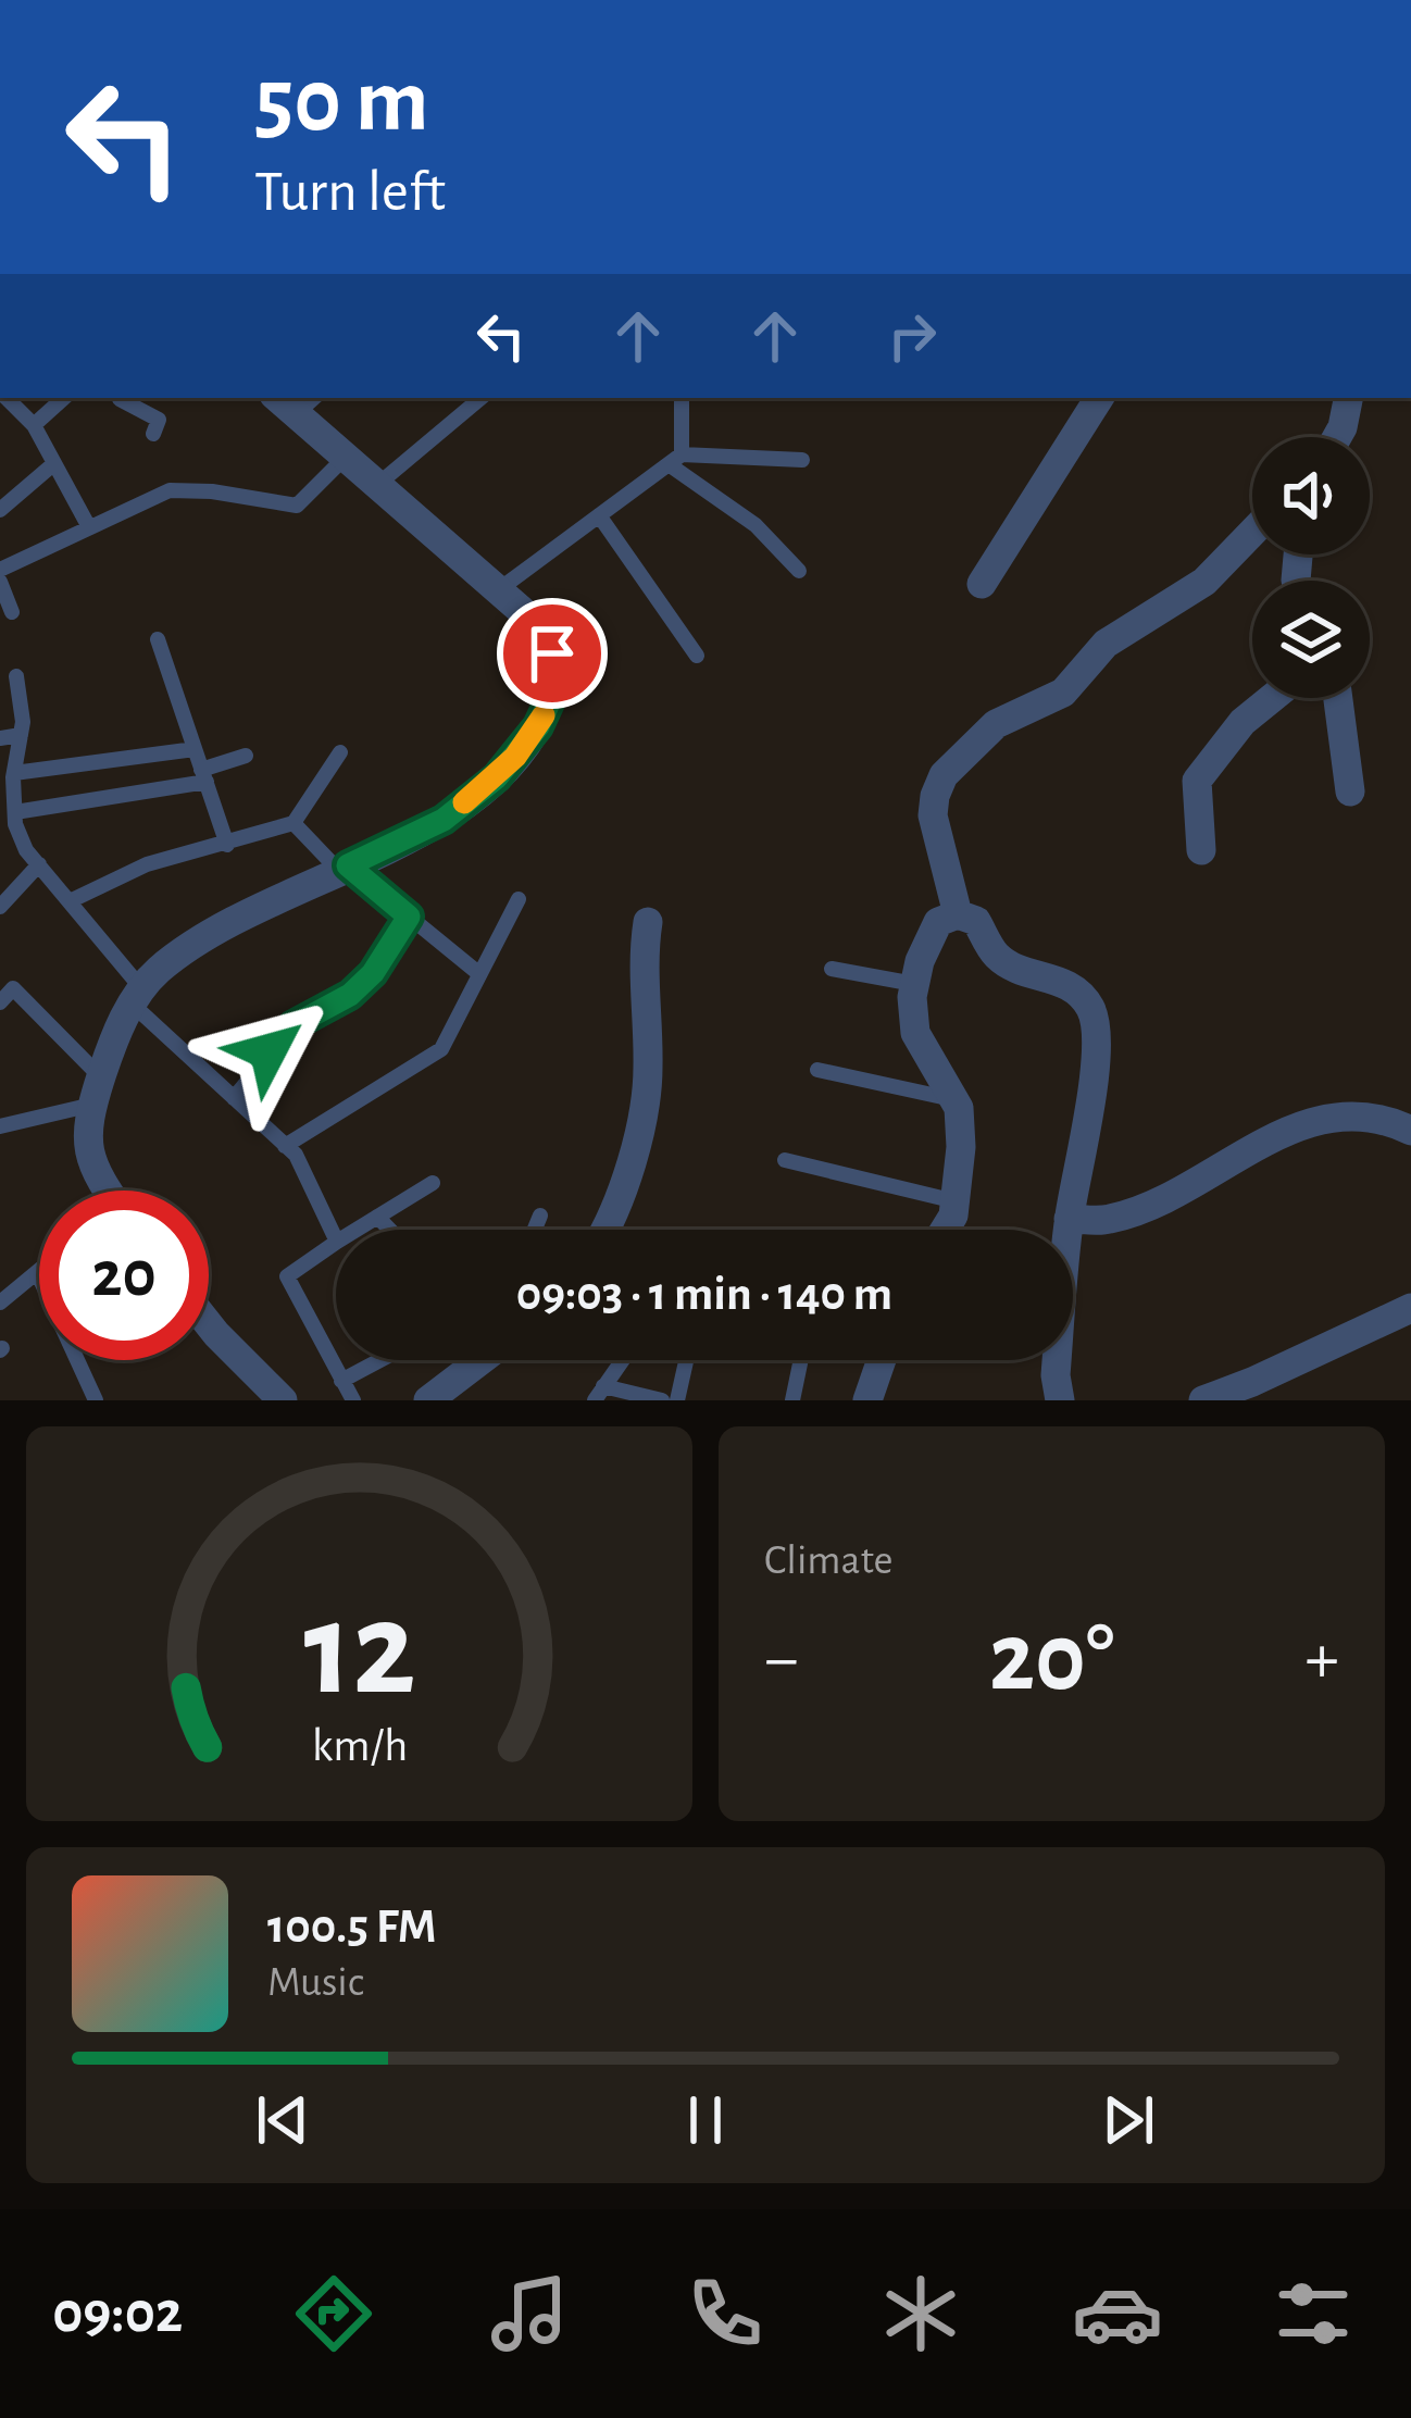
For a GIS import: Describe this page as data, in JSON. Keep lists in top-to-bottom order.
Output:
{
  "page": {
    "turn": ["50 m", "Turn left"],
    "limit": "20",
    "trip": "09:03 · 1 min · 140 m",
    "tile": "Climate",
    "heat": ["−", "20°", "+"],
    "song": ["100.5 FM", "Music"],
    "tabs": "09:02",
    "gauge": ["12", "km/h"]
  }
}
